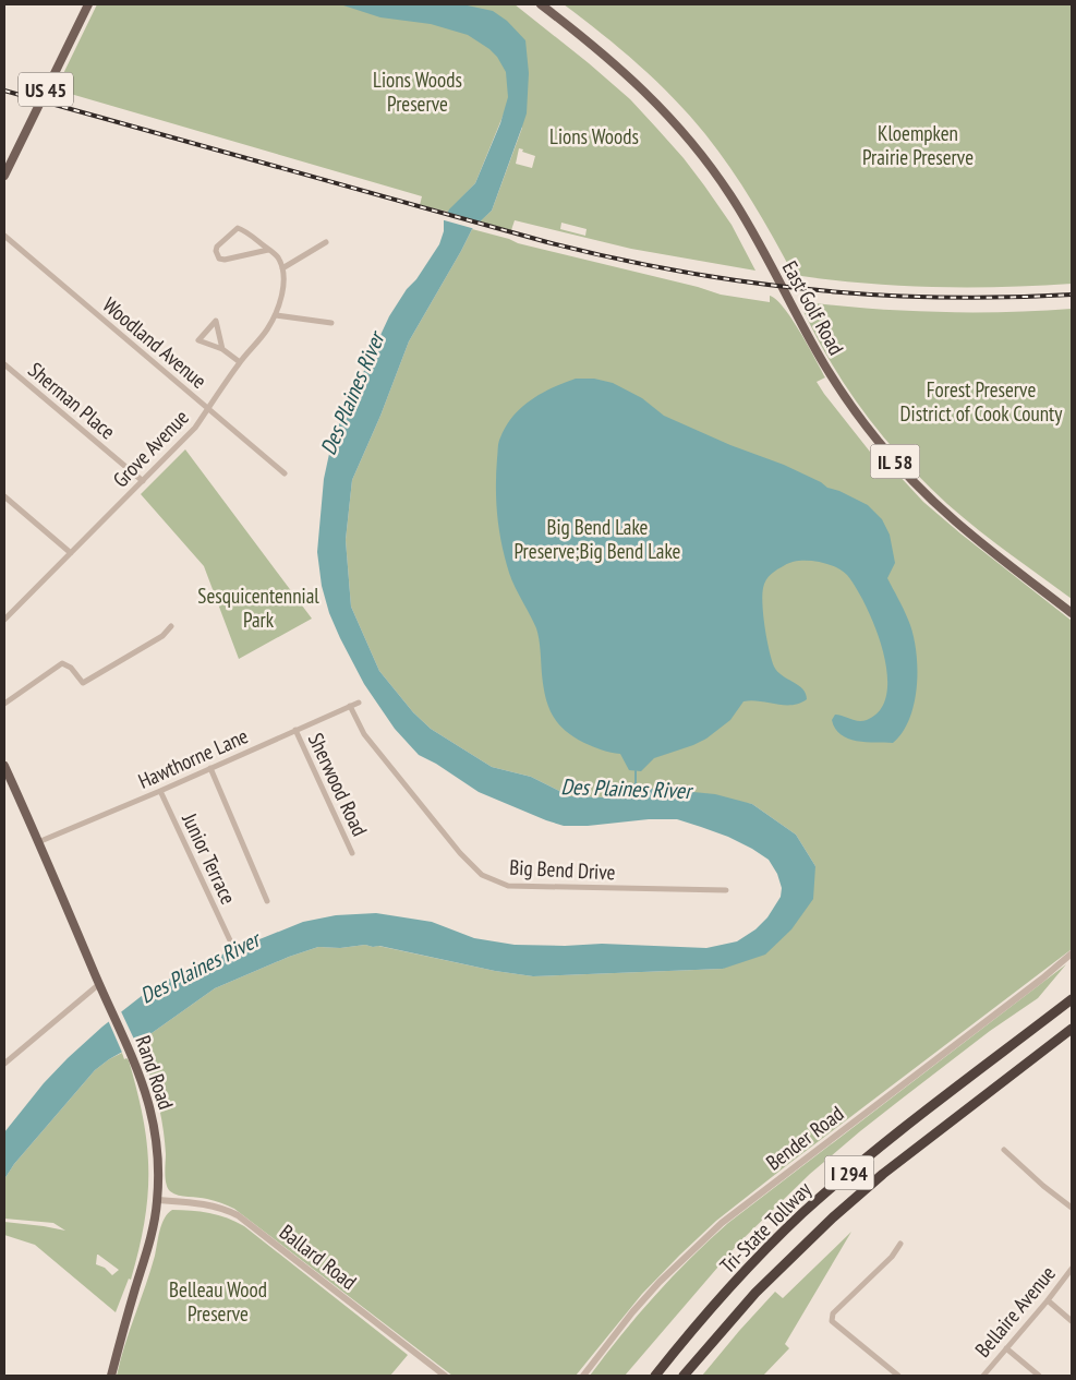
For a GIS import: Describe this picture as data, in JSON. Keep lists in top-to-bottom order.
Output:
{
  "streets": {
    "highway": ["I 294", "Tri-State Tollway"],
    "main road": [
      "US 45",
      "East Golf Road",
      "IL 58",
      "Rand Road"
    ],
    "street": [
      "Woodland Avenue",
      "Sherman Place",
      "Grove Avenue",
      "Hawthorne Lane",
      "Sherwood Road",
      "Junior Terrace",
      "Big Bend Drive",
      "Bender Road",
      "Ballard Road",
      "Bellaire Avenue"
    ]
  },
  "crossings": [
    ["Woodland Avenue", "Grove Avenue"],
    ["Sherman Place", "Grove Avenue"],
    ["Hawthorne Lane", "Sherwood Road"],
    ["Hawthorne Lane", "Junior Terrace"],
    ["Hawthorne Lane", "Big Bend Drive"],
    ["Hawthorne Lane", "Rand Road"],
    ["Rand Road", "Ballard Road"]
  ],
  "water": ["Des Plaines River"],
  "parks": [
    "Lions Woods Preserve",
    "Kloempken Prairie Preserve",
    "Lions Woods",
    "Forest Preserve District of Cook County",
    "Big Bend Lake Preserve;Big Bend Lake",
    "Sesquicentennial Park",
    "Belleau Wood Preserve"
  ]
}
